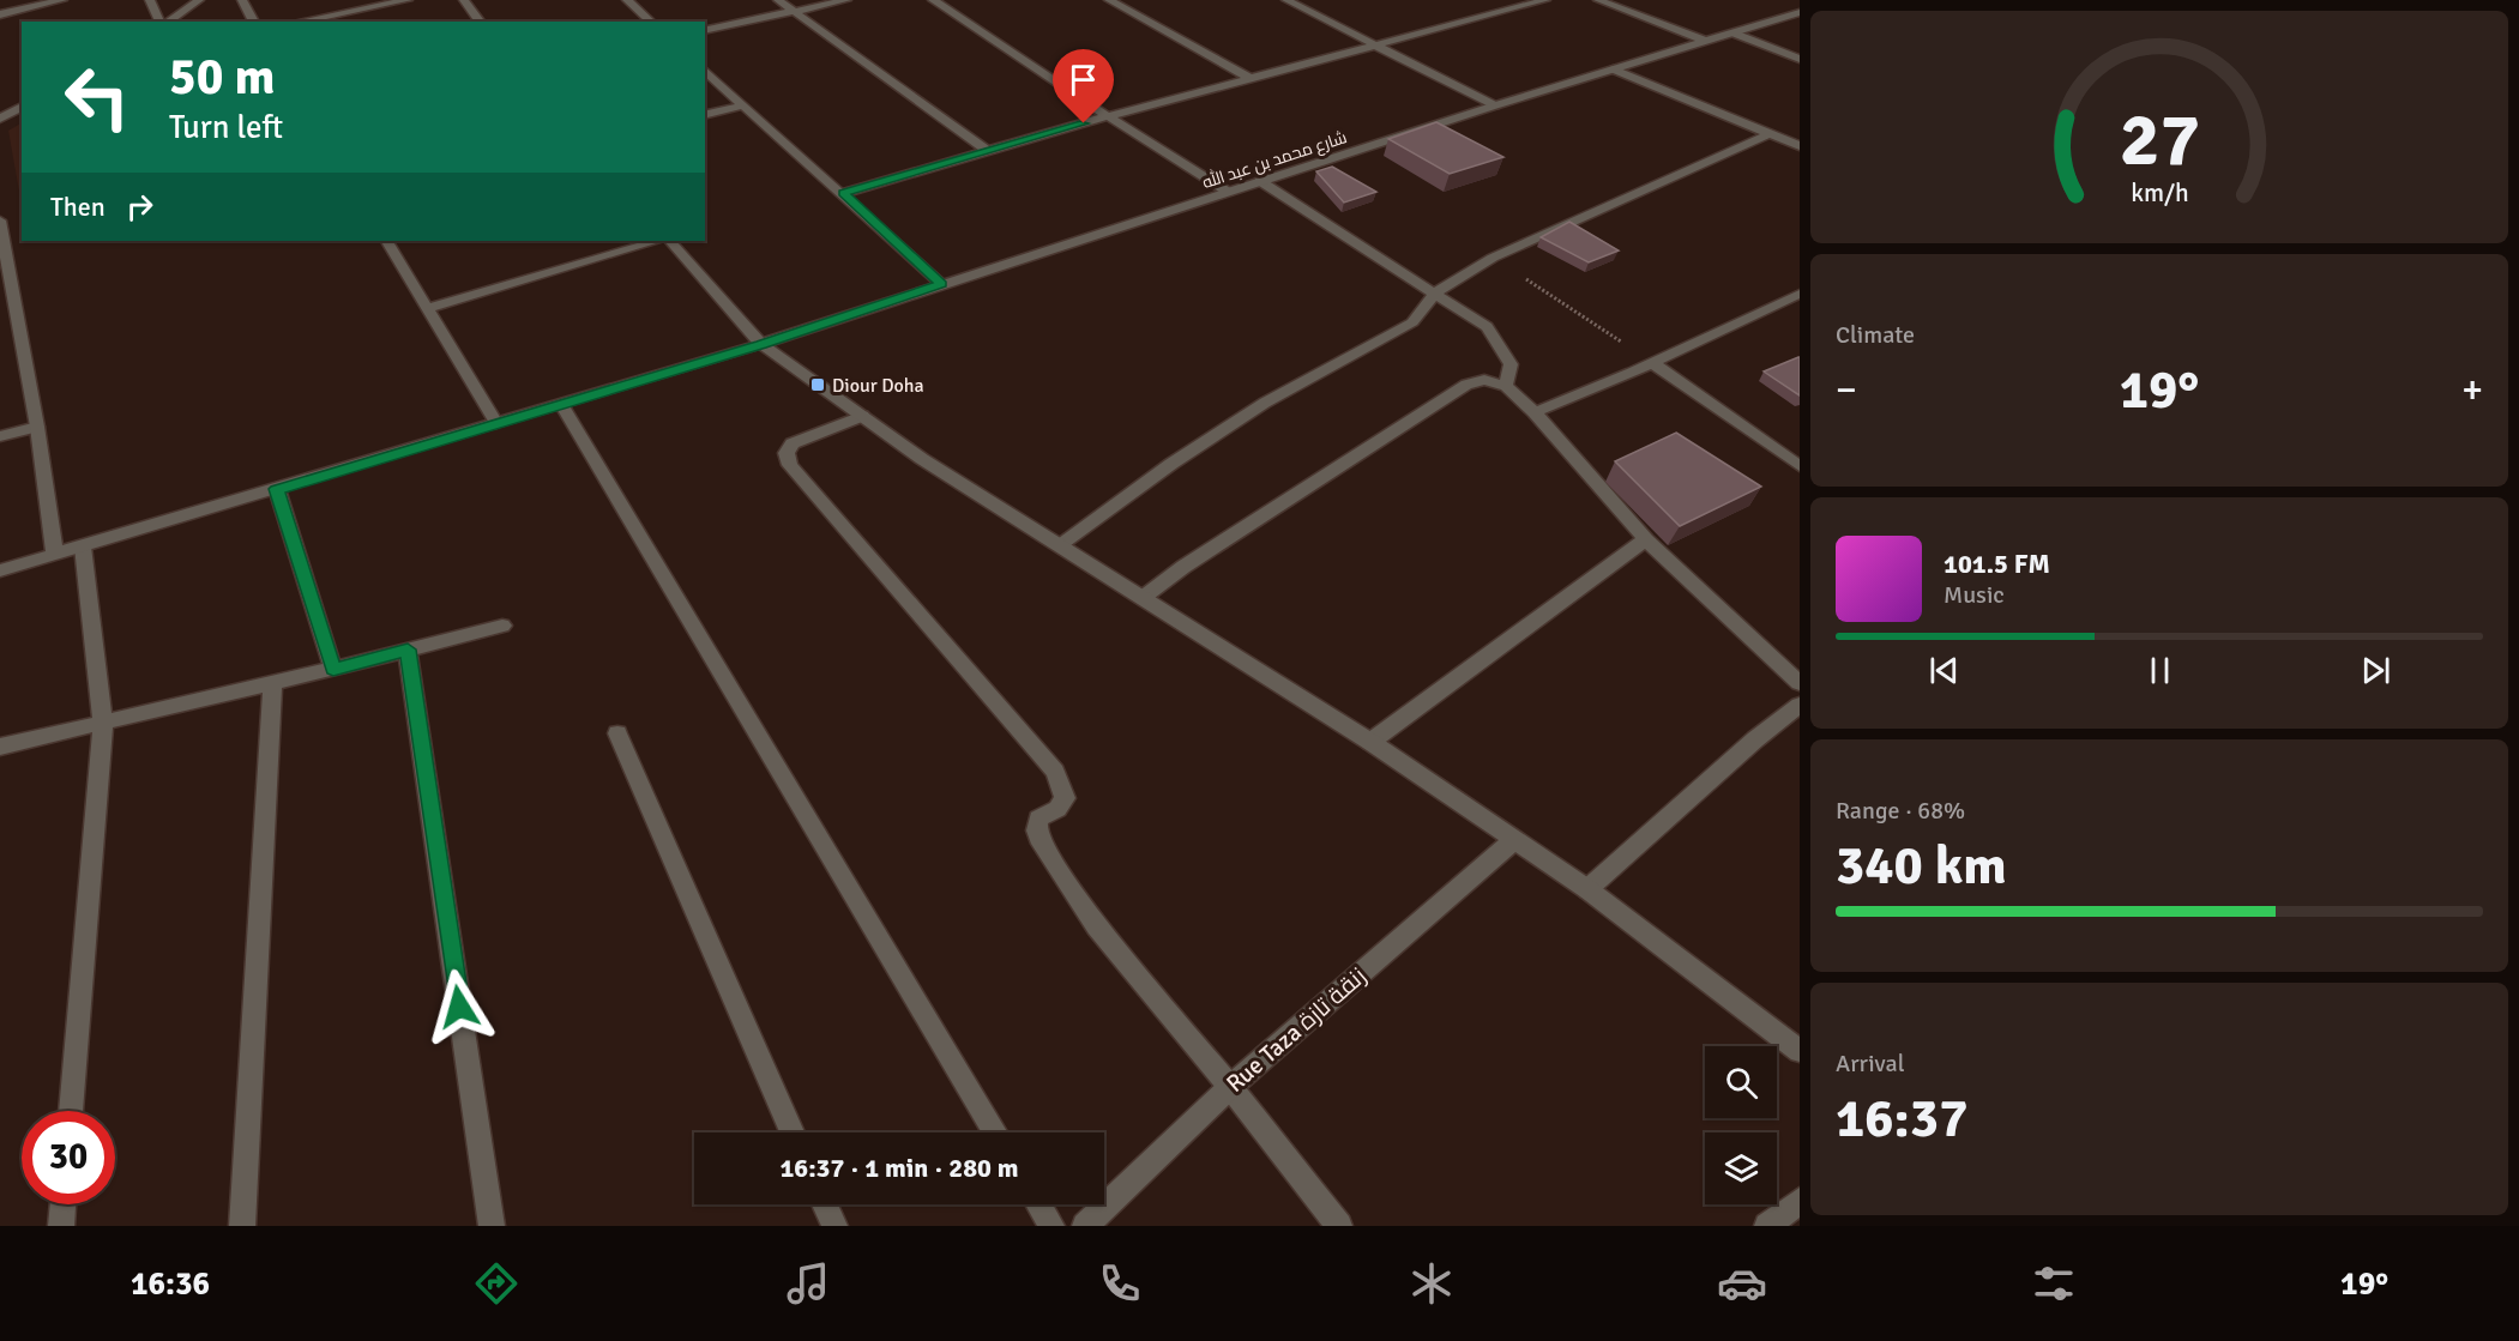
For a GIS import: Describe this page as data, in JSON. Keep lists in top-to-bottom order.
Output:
{
  "streets": {
    "street": ["شارع محمد بن عبد الله", "Rue Taza زنقة تازة"]
  },
  "places": {
    "transit": ["Diour Doha"]
  },
  "page": {
    "turn": ["50 m", "Turn left"],
    "then": "Then",
    "tile": [
      "Climate",
      ["Range · 68%", "340 km"],
      ["Arrival", "16:37"]
    ],
    "heat": ["−", "19°", "+"],
    "song": ["101.5 FM", "Music"],
    "limit": "30",
    "trip": "16:37 · 1 min · 280 m",
    "tabs": ["16:36", "19°"],
    "gauge": ["27", "km/h"]
  }
}
